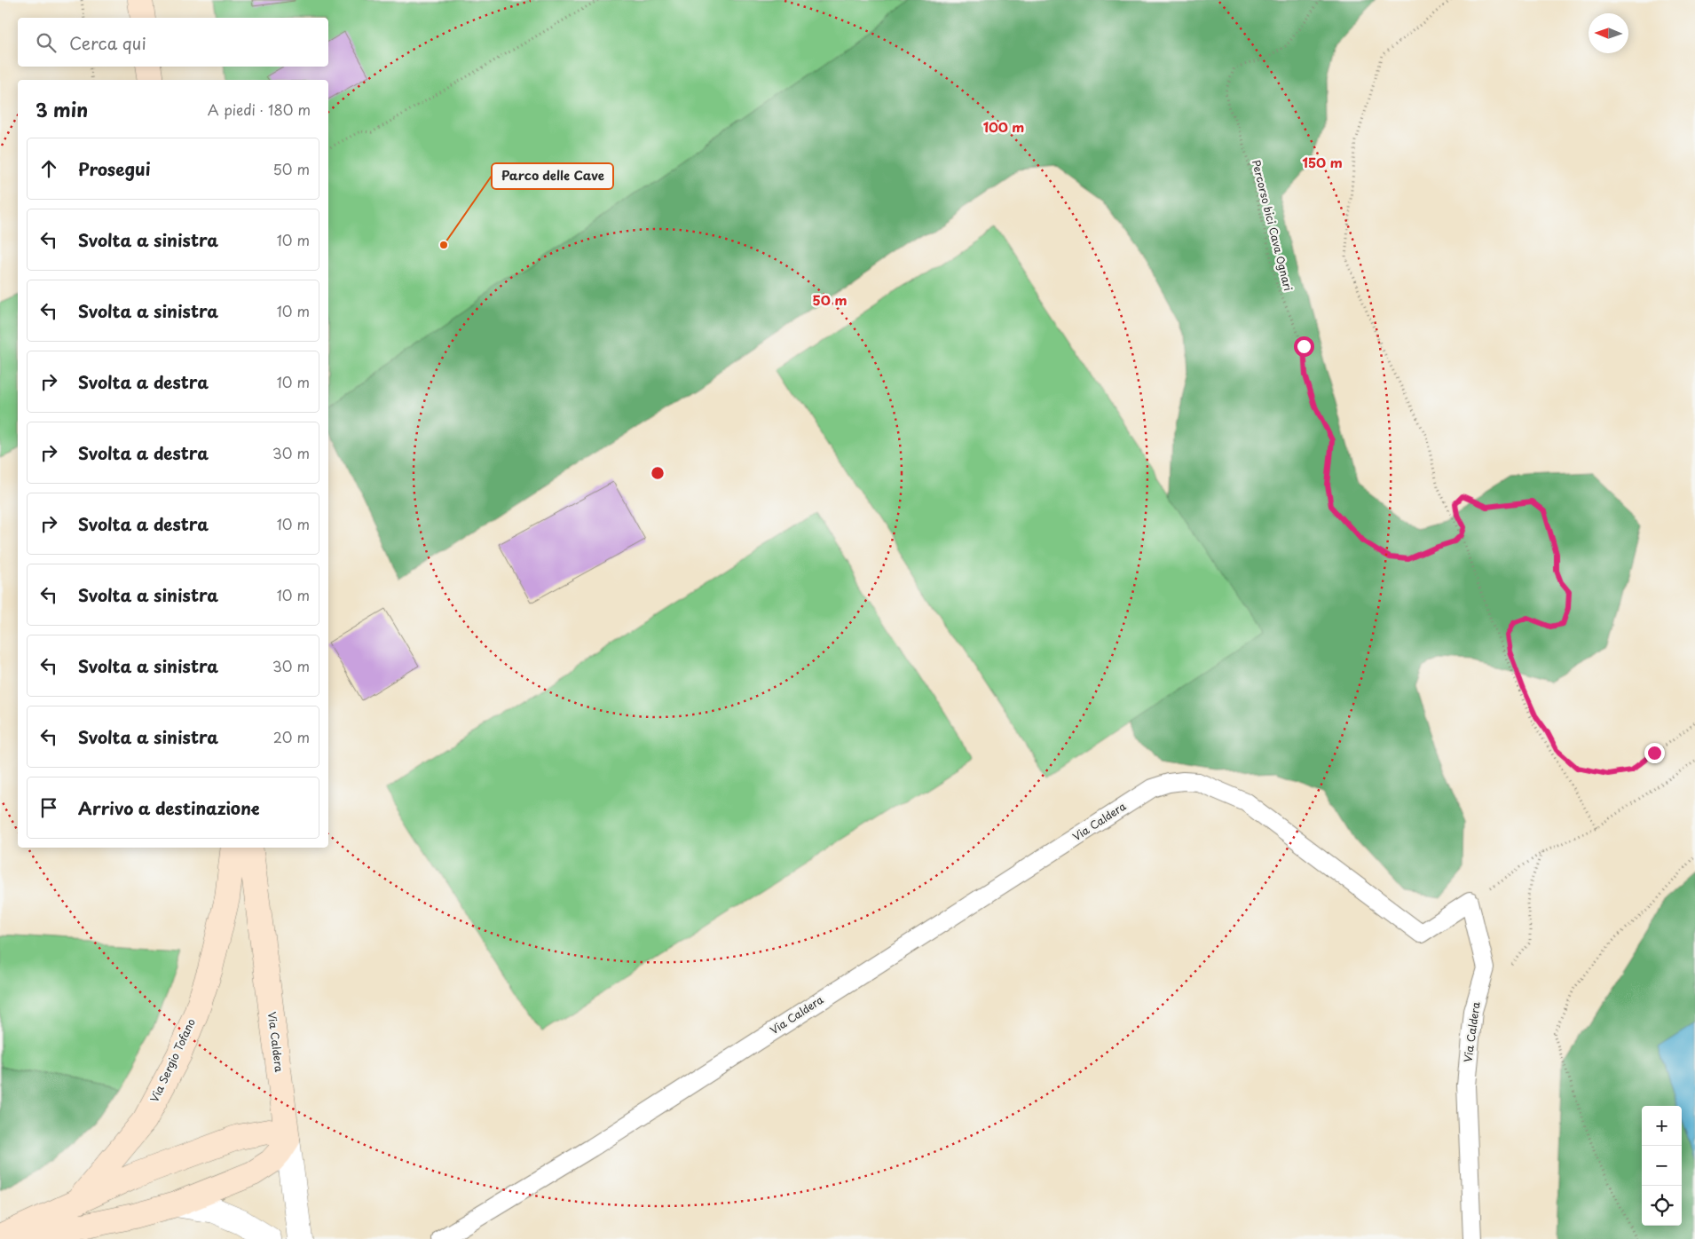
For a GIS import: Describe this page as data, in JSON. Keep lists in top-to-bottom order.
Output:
{
  "streets": {
    "street": ["Via Caldera", "Via Sergio Tofano"],
    "path": ["Percorso bici Cava Ognari"]
  },
  "crossings": [
    ["Via Caldera", "Via Sergio Tofano"]
  ],
  "places": ["Parco delle Cave"],
  "north": "left",
  "page": {
    "search": "Cerca qui",
    "heading": ["3 min", "A piedi · 180 m"],
    "list": [
      ["Prosegui", "50 m"],
      ["Svolta a sinistra", "10 m"],
      ["Svolta a sinistra", "10 m"],
      ["Svolta a destra", "10 m"],
      ["Svolta a destra", "30 m"],
      ["Svolta a destra", "10 m"],
      ["Svolta a sinistra", "10 m"],
      ["Svolta a sinistra", "30 m"],
      ["Svolta a sinistra", "20 m"],
      "Arrivo a destinazione"
    ],
    "map_buttons": ["+", "−"]
  },
  "rings": ["100 m", "150 m", "50 m"]
}
